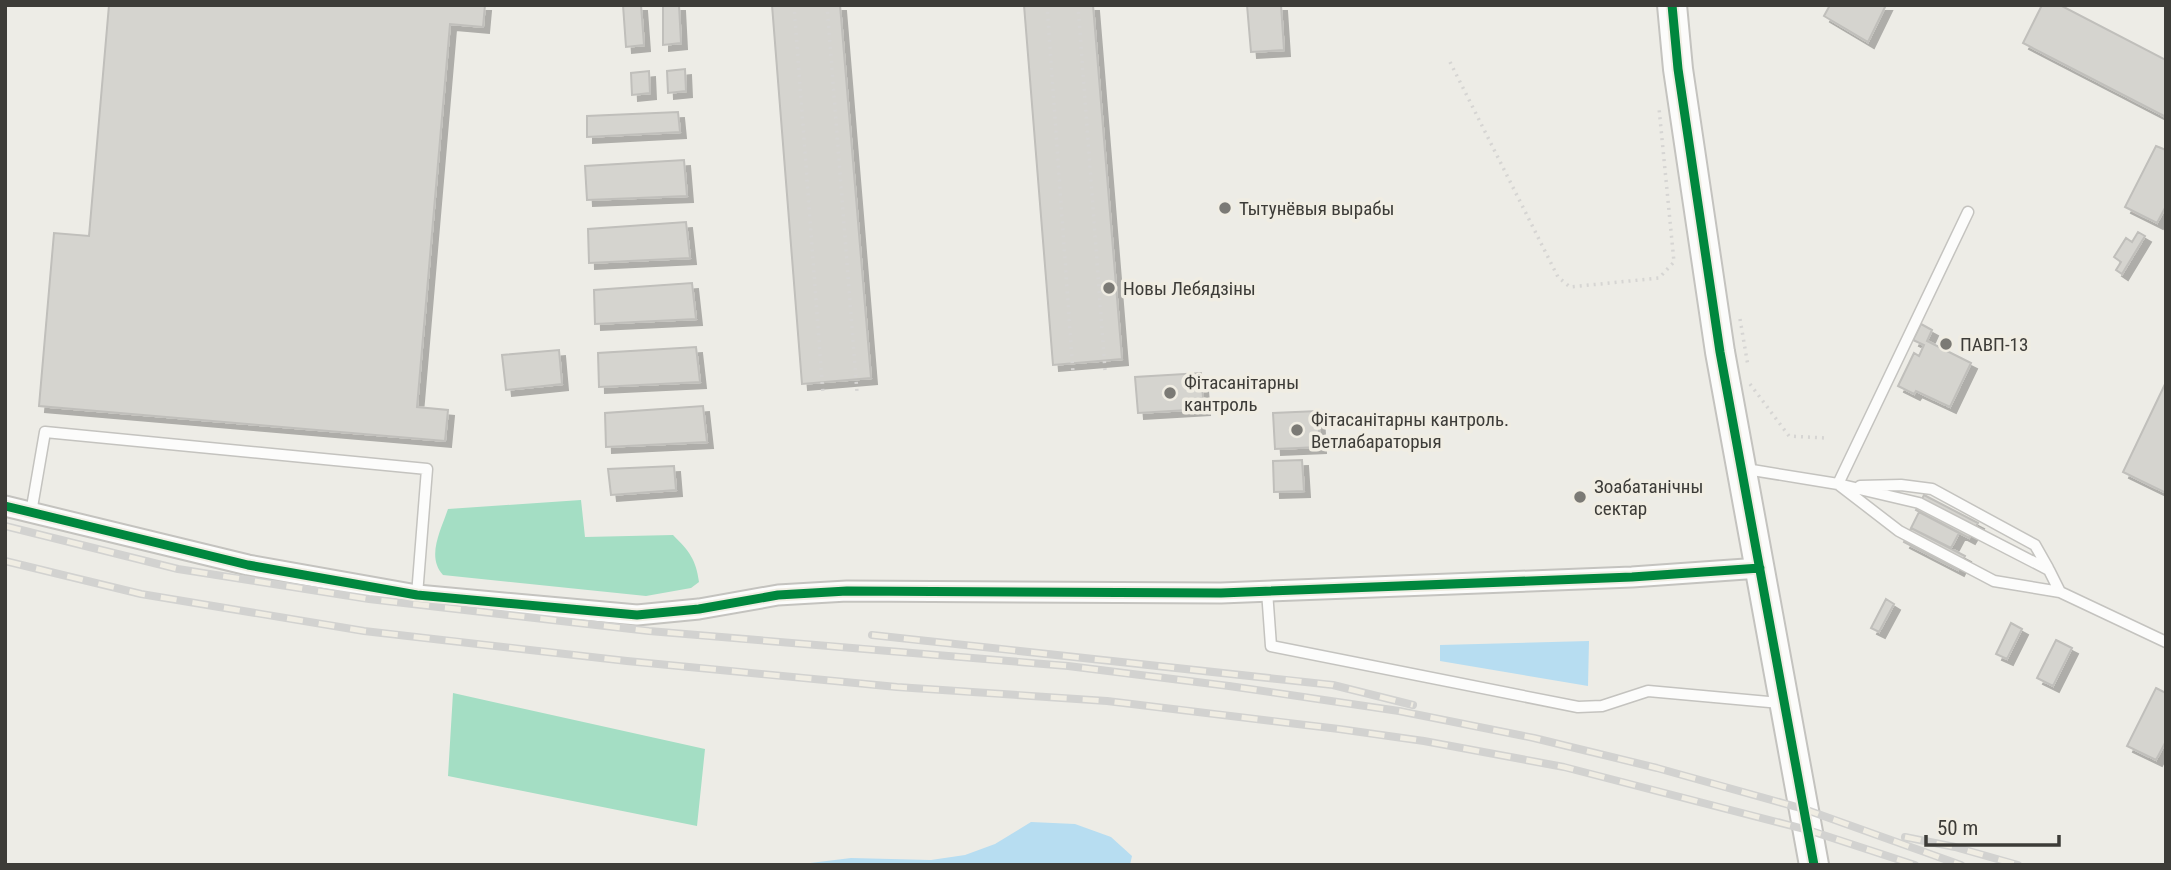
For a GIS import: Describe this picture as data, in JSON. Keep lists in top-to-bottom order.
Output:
{
  "places": [
    "Тытунёвыя вырабы",
    "Новы Лебядзіны",
    "ПАВП-13",
    "Фітасанітарны кантроль",
    "Фітасанітарны кантроль. Ветлабараторыя",
    "Зоабатанічны сектар"
  ],
  "scale_bar": "50 m"
}
